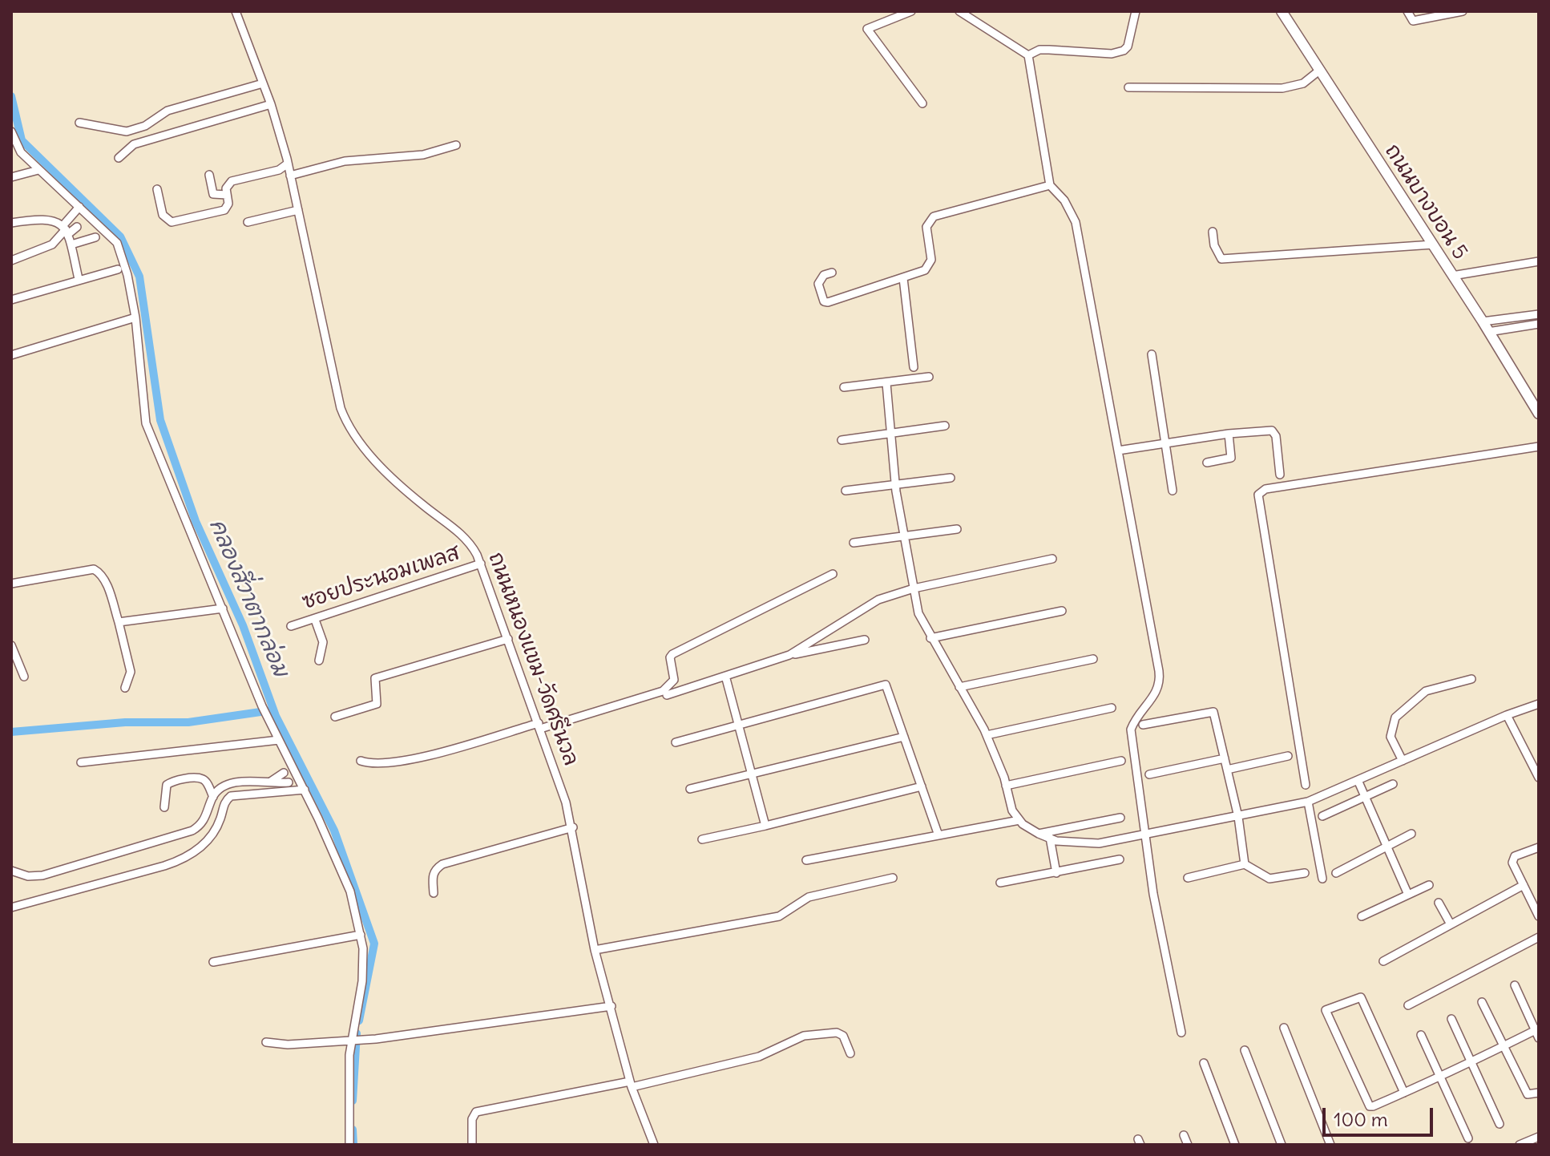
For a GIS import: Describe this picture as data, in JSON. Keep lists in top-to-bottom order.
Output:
{
  "streets": {
    "main road": ["ถนนบางบอน 5"],
    "street": ["ซอยประนอมเพลส", "ถนนหนองแขม-วัดศรีนวล"]
  },
  "crossings": [
    ["ซอยประนอมเพลส", "ถนนหนองแขม-วัดศรีนวล"]
  ],
  "water": ["คลองสี่วาตากล่อม"],
  "scale_bar": "100 m"
}
